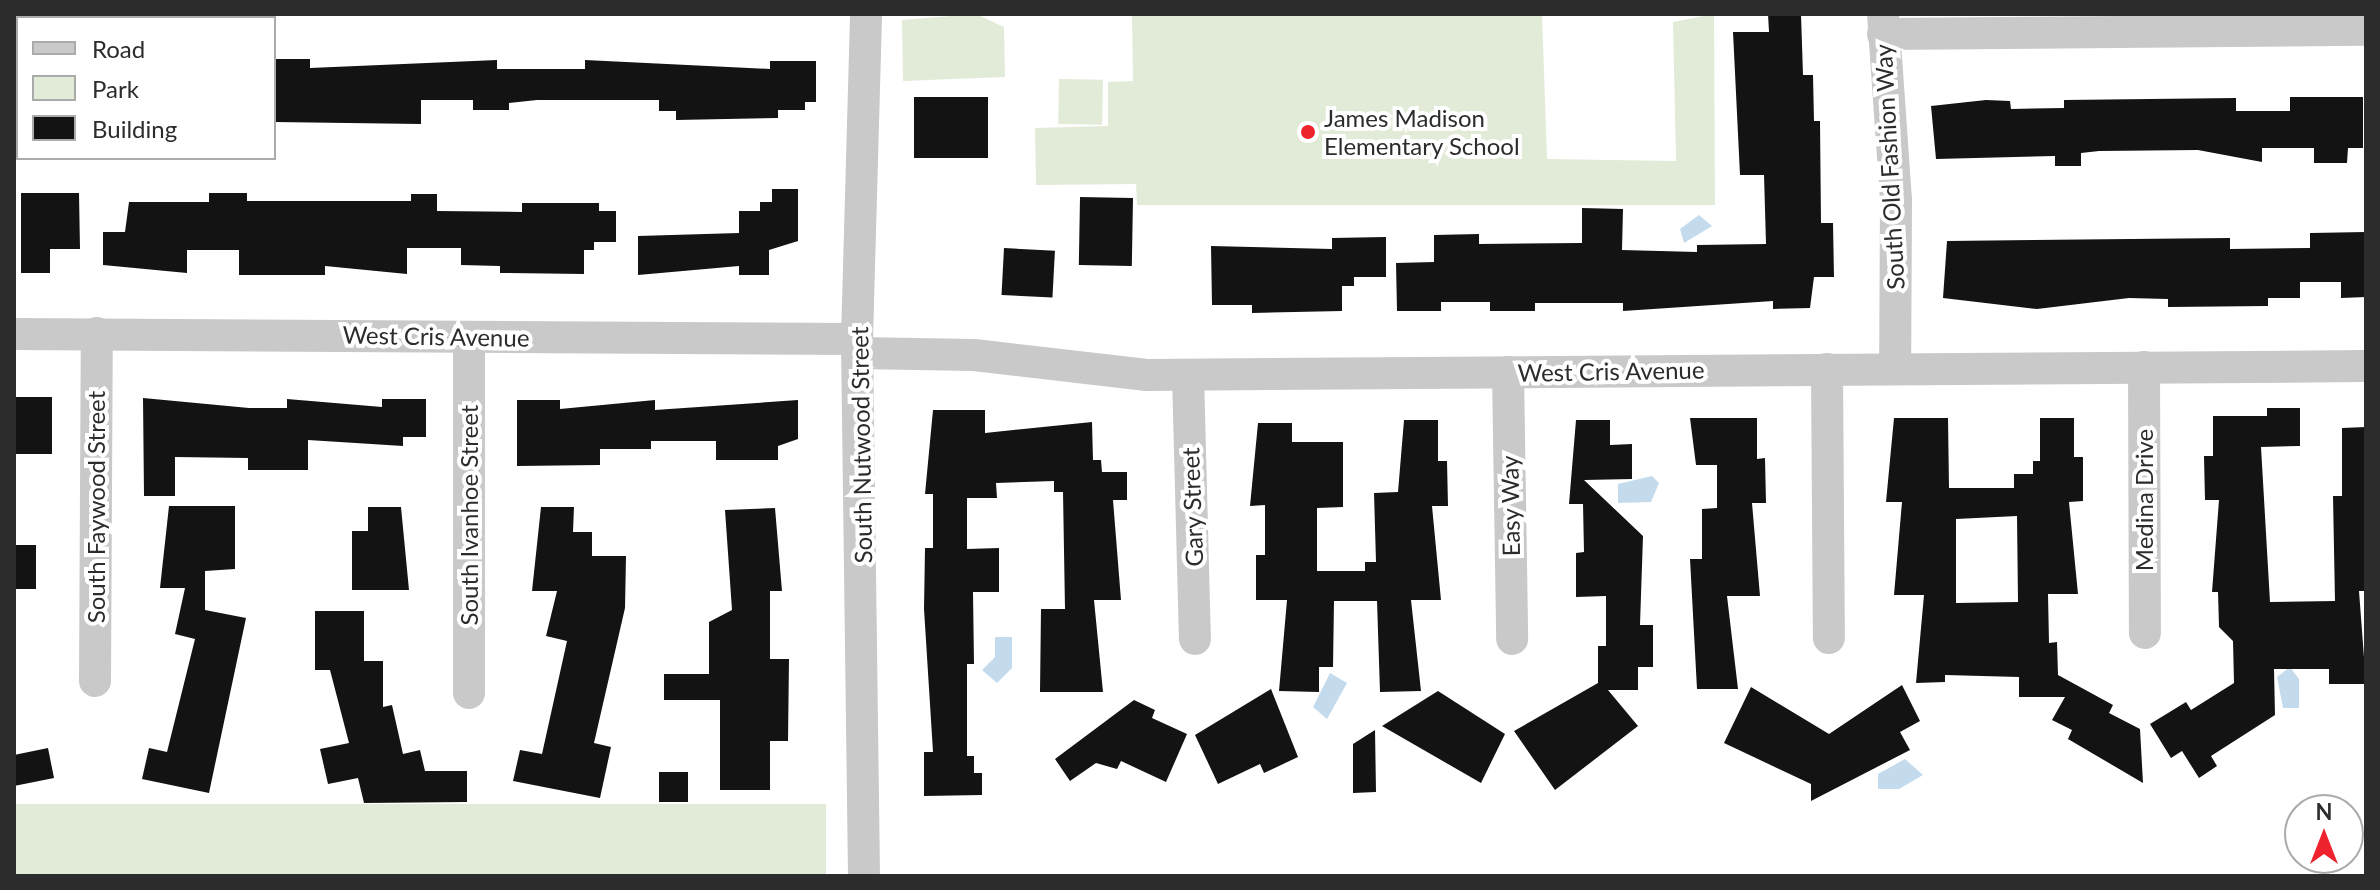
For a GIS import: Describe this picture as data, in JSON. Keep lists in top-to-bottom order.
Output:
{
  "streets": {
    "street": [
      "South Old Fashion Way",
      "West Cris Avenue",
      "South Nutwood Street",
      "Medina Drive",
      "Easy Way",
      "South Faywood Street",
      "Gary Street",
      "South Ivanhoe Street"
    ]
  },
  "crossings": [
    ["South Old Fashion Way", "West Cris Avenue"],
    ["West Cris Avenue", "South Nutwood Street"],
    ["West Cris Avenue", "Medina Drive"],
    ["West Cris Avenue", "Easy Way"],
    ["West Cris Avenue", "South Faywood Street"],
    ["West Cris Avenue", "Gary Street"],
    ["West Cris Avenue", "South Ivanhoe Street"]
  ],
  "places": ["James Madison Elementary School"],
  "legend": ["Road", "Park", "Building"],
  "north": "top"
}
